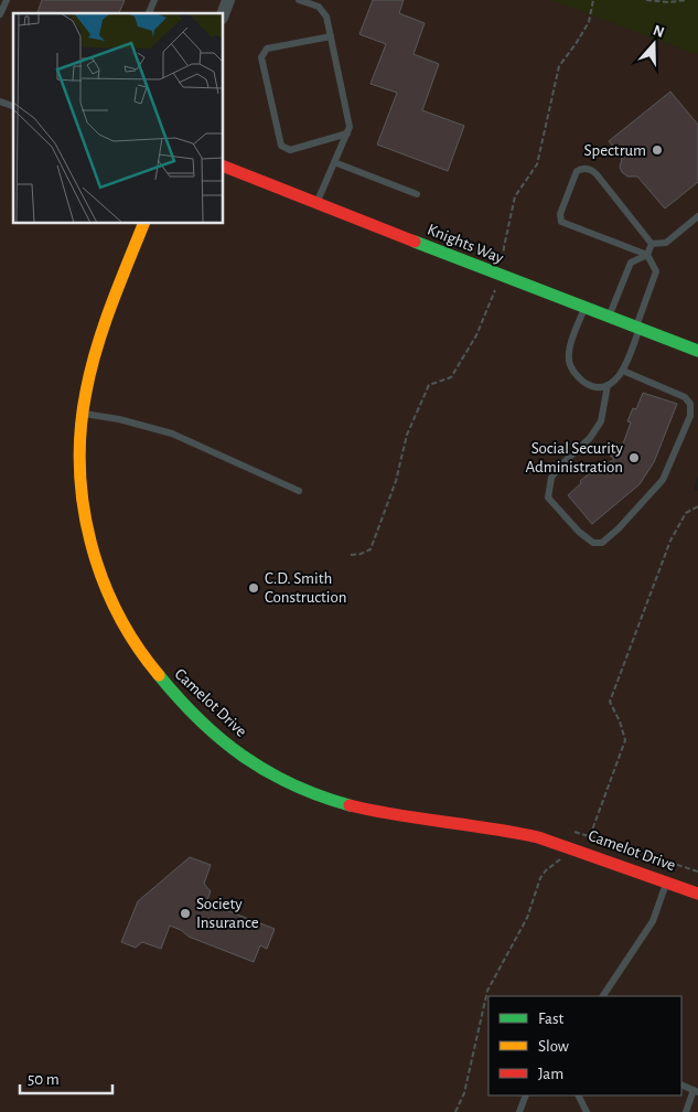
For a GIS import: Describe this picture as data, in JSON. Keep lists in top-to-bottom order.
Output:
{
  "streets": {
    "street": ["Knights Way", "Camelot Drive"]
  },
  "places": [
    "Spectrum",
    "Social Security Administration",
    "C.D. Smith Construction",
    "Society Insurance"
  ],
  "legend": ["Fast", "Slow", "Jam"],
  "scale_bar": "50 m",
  "north": "top"
}
